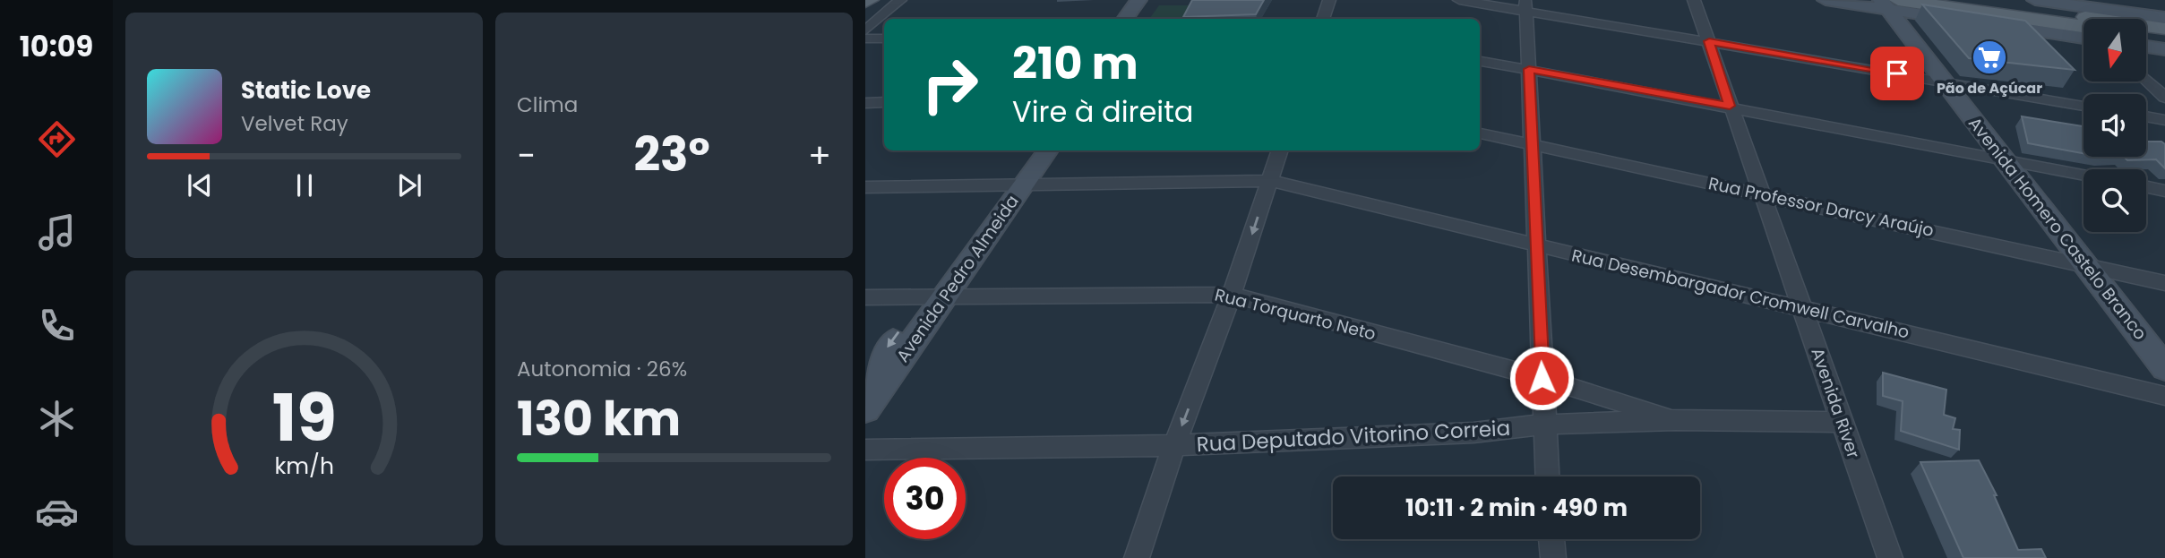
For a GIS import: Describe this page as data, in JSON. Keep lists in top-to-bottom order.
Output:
{
  "streets": {
    "street": [
      "Rua Professor Darcy Araújo",
      "Avenida Homero Castelo Branco",
      "Avenida Pedro Almeida",
      "Rua Desembargador Cromwell Carvalho",
      "Rua Torquarto Neto",
      "Avenida River",
      "Rua Deputado Vitorino Correia"
    ]
  },
  "crossings": [
    ["Rua Professor Darcy Araújo", "Avenida Homero Castelo Branco"],
    ["Rua Professor Darcy Araújo", "Avenida River"],
    ["Avenida Pedro Almeida", "Rua Desembargador Cromwell Carvalho"],
    ["Avenida Pedro Almeida", "Rua Torquarto Neto"],
    ["Rua Desembargador Cromwell Carvalho", "Avenida River"],
    ["Rua Torquarto Neto", "Rua Deputado Vitorino Correia"],
    ["Avenida River", "Rua Deputado Vitorino Correia"]
  ],
  "places": {
    "supermarket": ["Pão de Açúcar"]
  },
  "north": "bottom",
  "page": {
    "tabs": "10:09",
    "tile": [
      "Clima",
      ["Autonomia · 26%", "130 km"]
    ],
    "turn": ["210 m", "Vire à direita"],
    "song": ["Static Love", "Velvet Ray"],
    "heat": ["−", "23°", "+"],
    "limit": "30",
    "trip": "10:11 · 2 min · 490 m",
    "gauge": ["19", "km/h"]
  }
}
